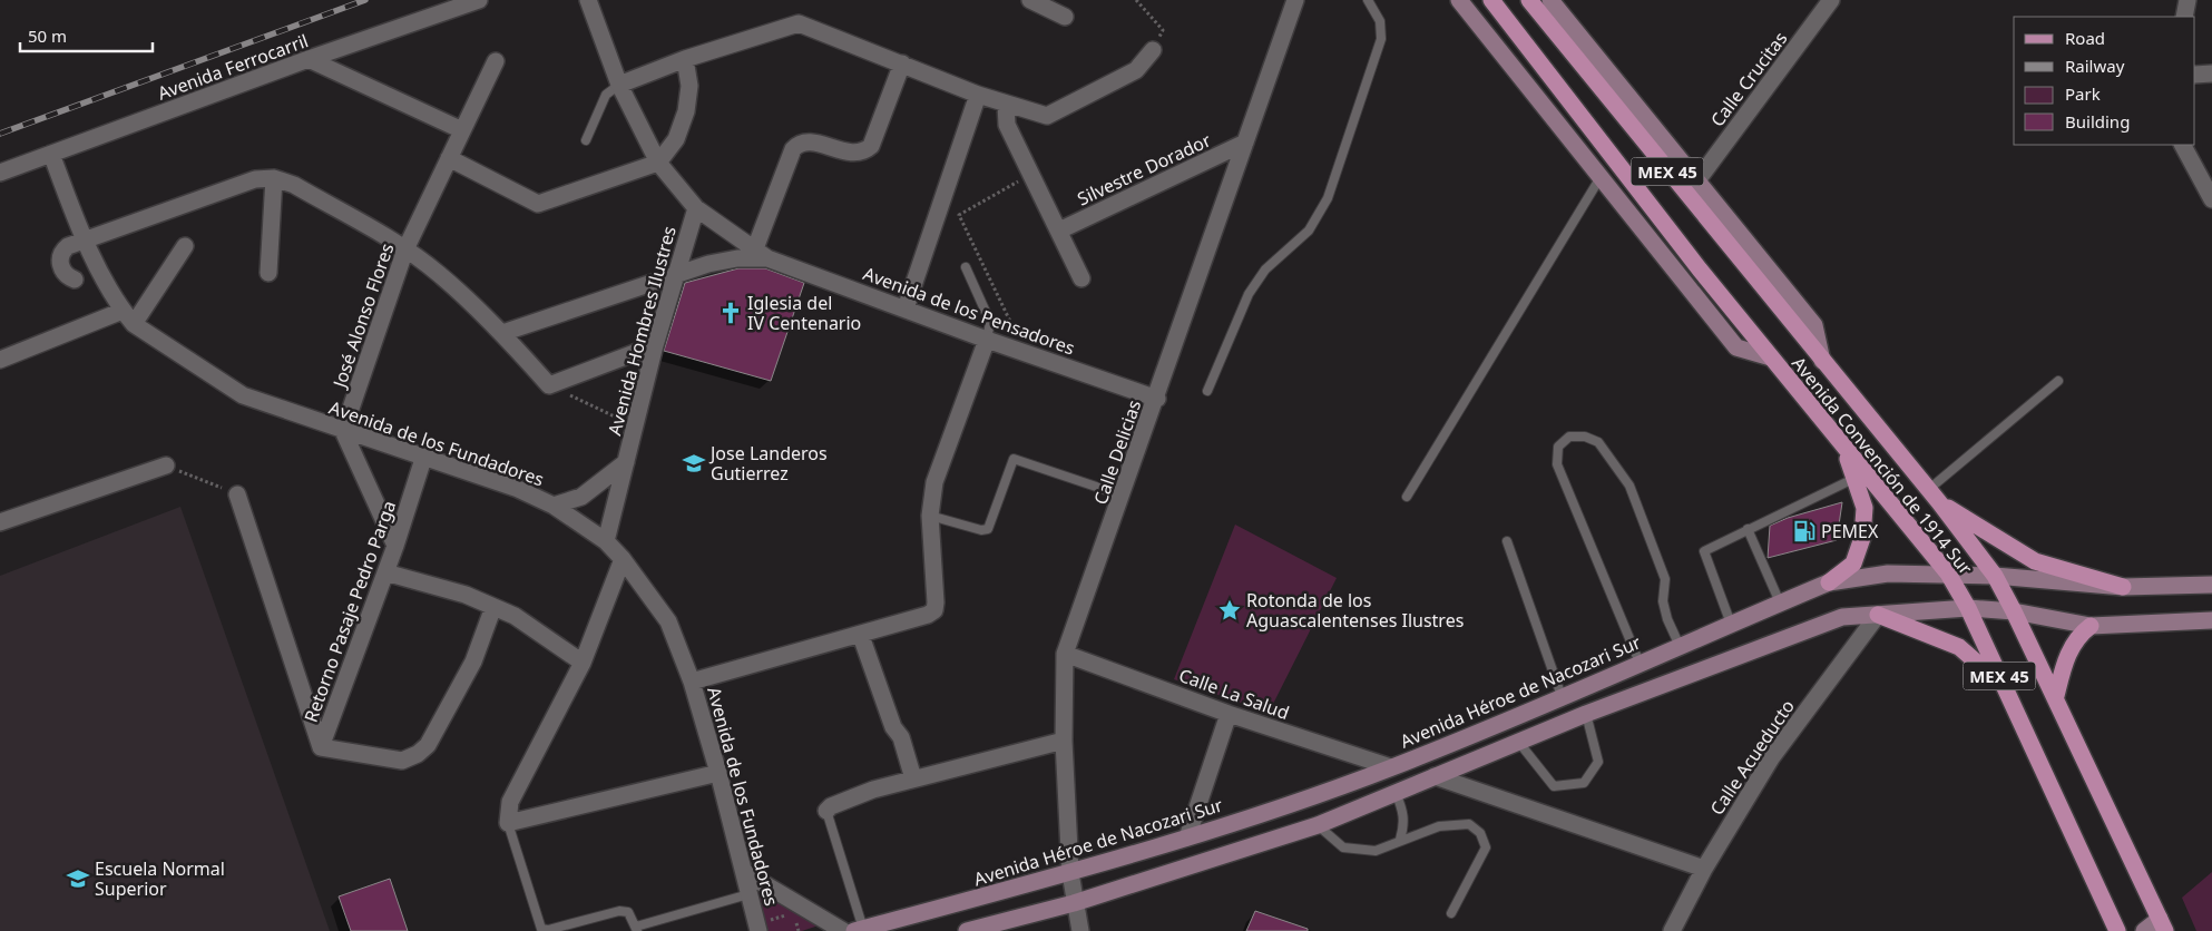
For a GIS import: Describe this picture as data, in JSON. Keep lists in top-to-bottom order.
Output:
{
  "streets": {
    "main road": ["MEX 45", "Avenida Convención de 1914 Sur", "Avenida Héroe de Nacozari Sur"],
    "street": [
      "Avenida Ferrocarril",
      "Calle Crucitas",
      "Silvestre Dorador",
      "Avenida de los Pensadores",
      "José Alonso Flores",
      "Avenida Hombres Ilustres",
      "Avenida de los Fundadores",
      "Calle Delicias",
      "Retorno Pasaje Pedro Parga",
      "Calle La Salud",
      "Calle Acueducto"
    ]
  },
  "crossings": [
    ["Avenida Ferrocarril", "Avenida de los Fundadores"],
    ["Calle Crucitas", "Avenida Convención de 1914 Sur"],
    ["Silvestre Dorador", "Calle Delicias"],
    ["Avenida de los Pensadores", "Avenida Hombres Ilustres"],
    ["Avenida de los Pensadores", "Calle Delicias"],
    ["José Alonso Flores", "Avenida de los Fundadores"],
    ["Avenida Hombres Ilustres", "Avenida de los Fundadores"],
    ["Avenida de los Fundadores", "Retorno Pasaje Pedro Parga"],
    ["Calle Delicias", "Avenida Héroe de Nacozari Sur"],
    ["Calle Delicias", "Calle La Salud"],
    ["Avenida Convención de 1914 Sur", "Avenida Héroe de Nacozari Sur"],
    ["Avenida Héroe de Nacozari Sur", "Calle La Salud"]
  ],
  "places": {
    "church": ["Iglesia del IV Centenario"],
    "school or university": ["Jose Landeros Gutierrez", "Escuela Normal Superior"],
    "fuel station": ["PEMEX"],
    "place": ["Rotonda de los Aguascalentenses Ilustres"]
  },
  "legend": [
    "Road",
    "Railway",
    "Park",
    "Building"
  ],
  "scale_bar": "50 m"
}
